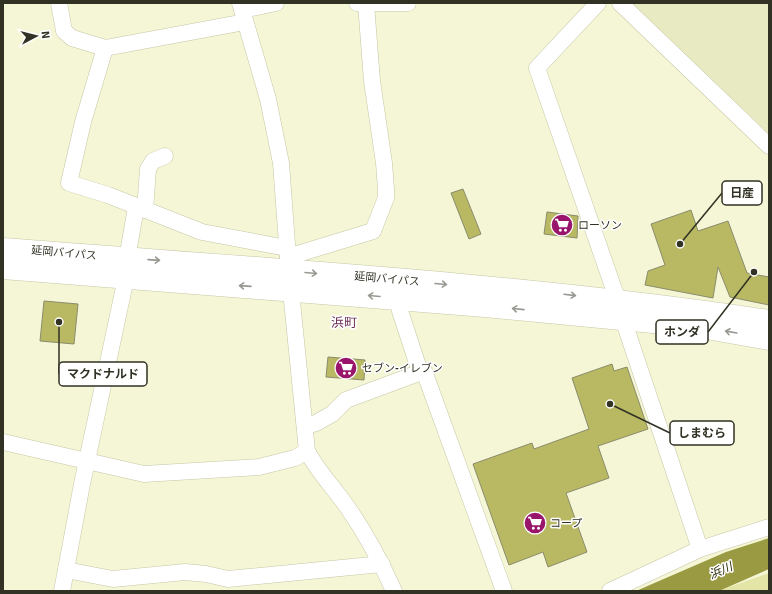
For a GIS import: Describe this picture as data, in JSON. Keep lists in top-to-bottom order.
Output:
{
  "streets": {
    "highway": ["延岡バイパス"]
  },
  "districts": ["浜町"],
  "water": ["浜川"],
  "places": {
    "supermarket": ["ローソン", "セブン-イレブン", "コープ"],
    "other": [
      "日産",
      "ホンダ",
      "マクドナルド",
      "しまむら"
    ]
  },
  "north": "right"
}
